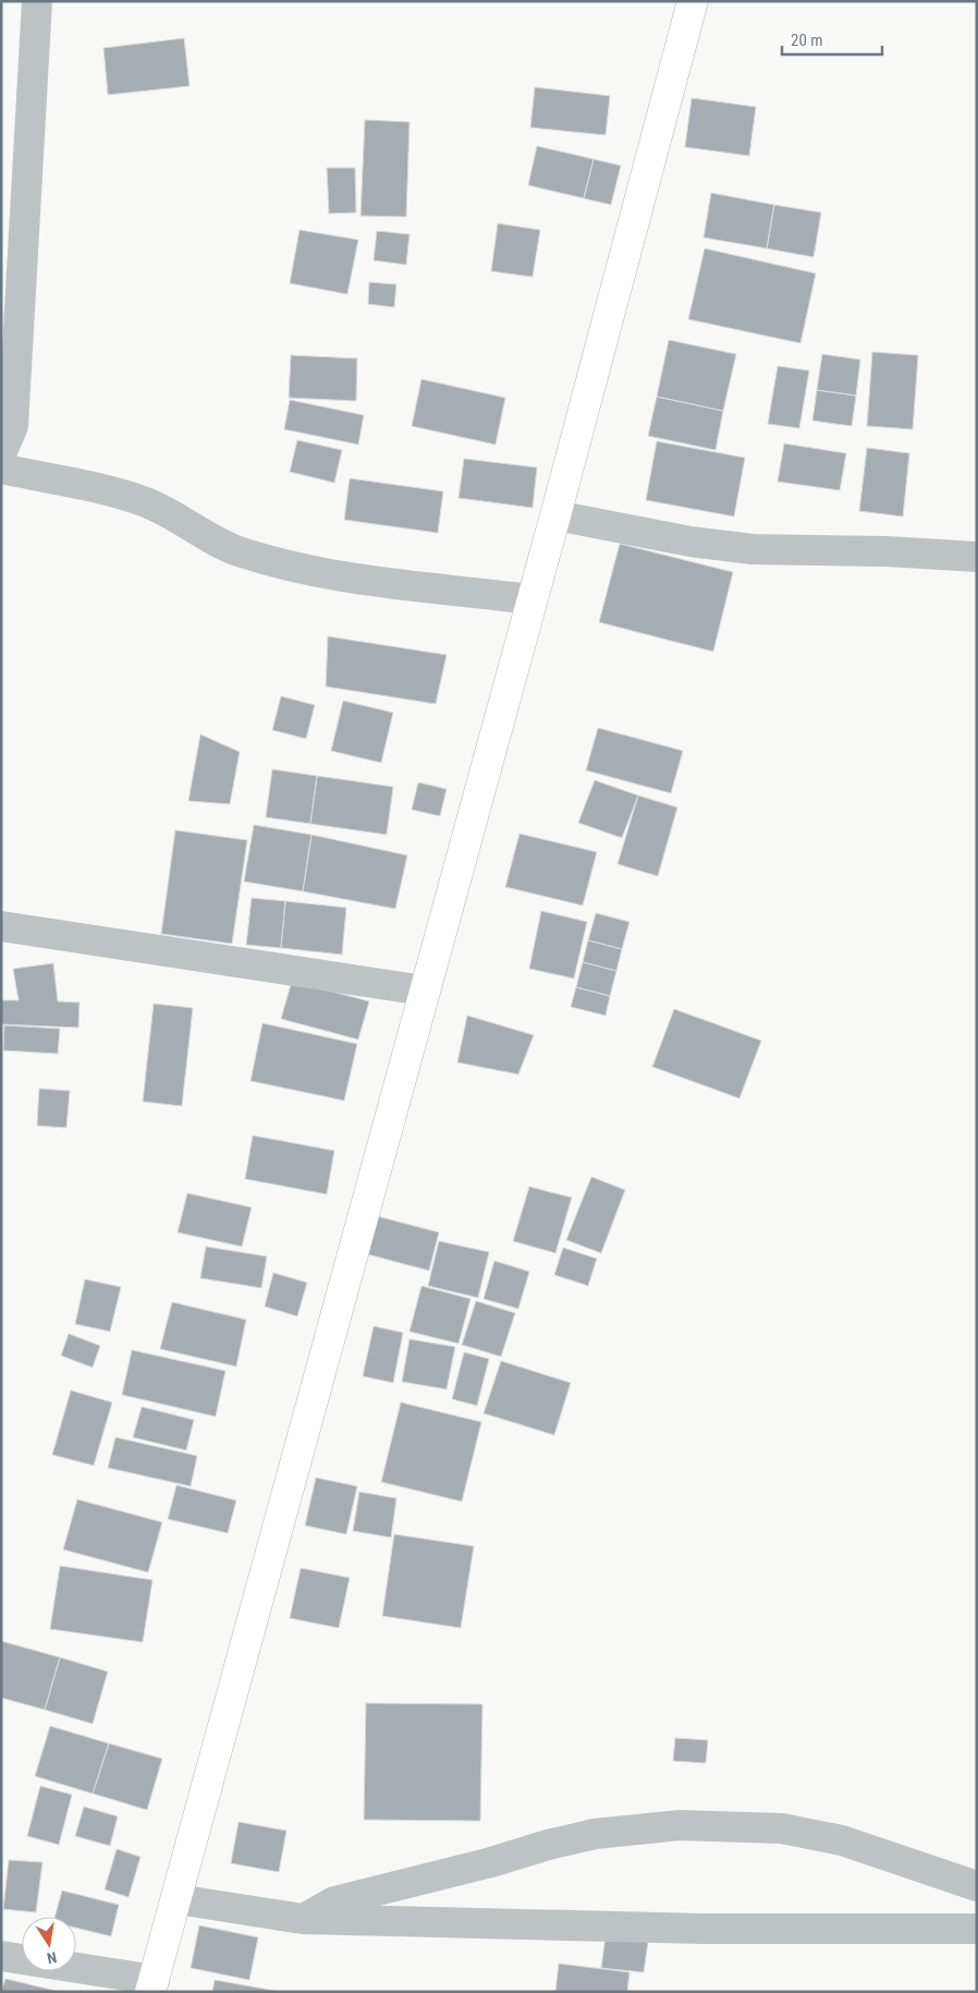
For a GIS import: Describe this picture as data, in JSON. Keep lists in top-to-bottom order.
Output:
{
  "scale_bar": "20 m",
  "north": "bottom"
}
